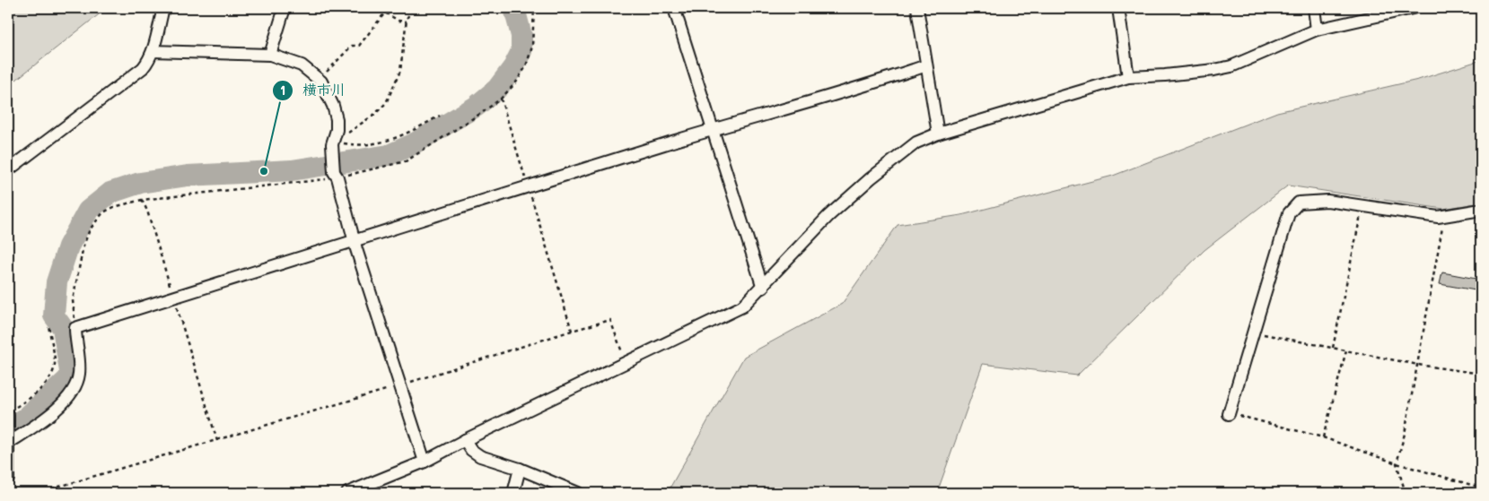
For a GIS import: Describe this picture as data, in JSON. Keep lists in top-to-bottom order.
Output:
{
  "places": ["横市川"]
}
